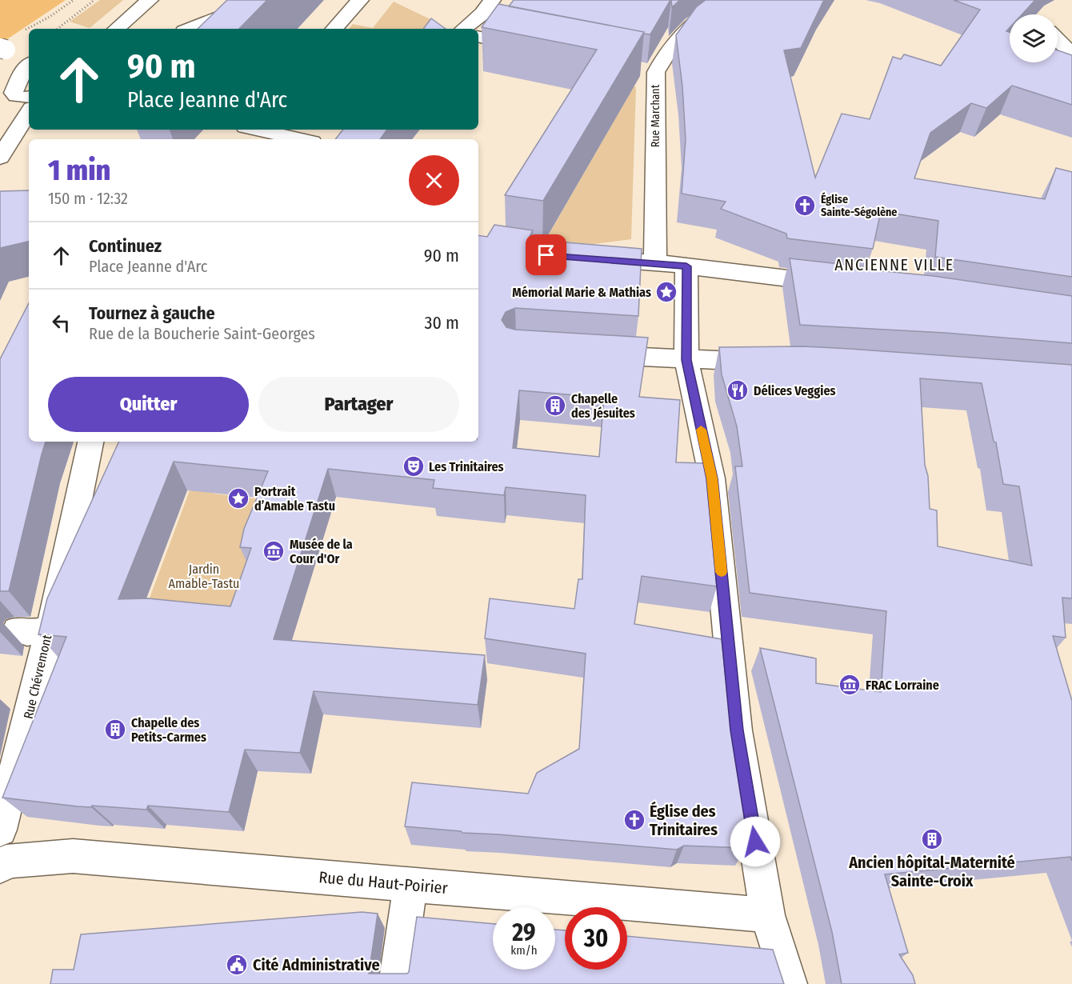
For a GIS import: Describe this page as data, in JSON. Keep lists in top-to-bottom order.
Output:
{
  "streets": {
    "street": ["Rue Marchant", "Rue Chévremont", "Rue du Haut-Poirier"]
  },
  "districts": ["ANCIENNE VILLE"],
  "parks": ["Jardin Amable-Tastu"],
  "places": {
    "church": ["Église Sainte-Ségolène", "Église des Trinitaires"],
    "place": ["Mémorial Marie & Mathias", "Portrait d’Amable Tastu"],
    "restaurant": ["Délices Veggies"],
    "building": ["Chapelle des Jésuites", "Chapelle des Petits-Carmes", "Ancien hôpital-Maternité Sainte-Croix"],
    "theatre": ["Les Trinitaires"],
    "museum": ["Musée de la Cour d'Or", "FRAC Lorraine"],
    "public building": ["Cité Administrative"]
  },
  "page": {
    "turn": ["90 m", "Place Jeanne d'Arc"],
    "heading": ["1 min", "150 m · 12:32"],
    "list": [
      {
        "name": "Continuez",
        "note": "Place Jeanne d'Arc",
        "value": "90 m"
      },
      {
        "name": "Tournez à gauche",
        "note": "Rue de la Boucherie Saint-Georges",
        "value": "30 m"
      }
    ],
    "buttons": ["Quitter", "Partager"],
    "speed": "29 km/h",
    "limit": "30"
  }
}
